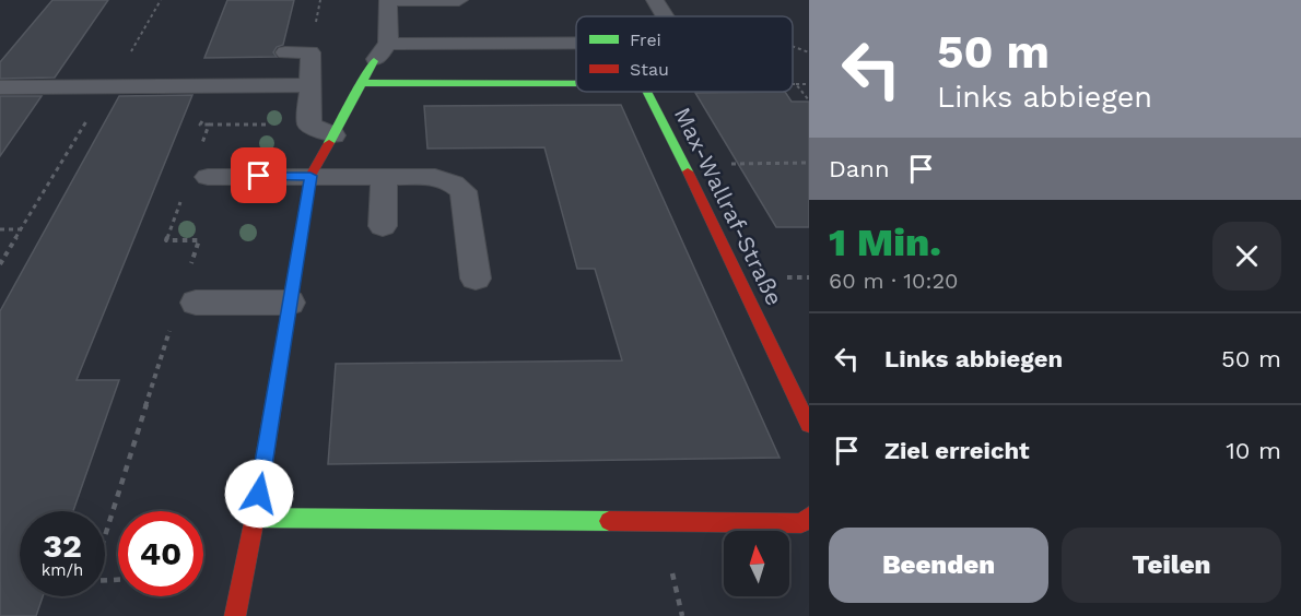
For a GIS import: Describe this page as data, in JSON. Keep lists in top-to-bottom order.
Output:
{
  "streets": {
    "street": ["Max-Wallraf-Straße"]
  },
  "legend": ["Frei", "Stau"],
  "north": "top",
  "page": {
    "turn": ["50 m", "Links abbiegen"],
    "then": "Dann",
    "heading": ["1 Min.", "60 m · 10:20"],
    "list": [
      {
        "name": "Links abbiegen",
        "value": "50 m"
      },
      {
        "name": "Ziel erreicht",
        "value": "10 m"
      }
    ],
    "speed": "32 km/h",
    "limit": "40",
    "buttons": ["Beenden", "Teilen"]
  }
}
